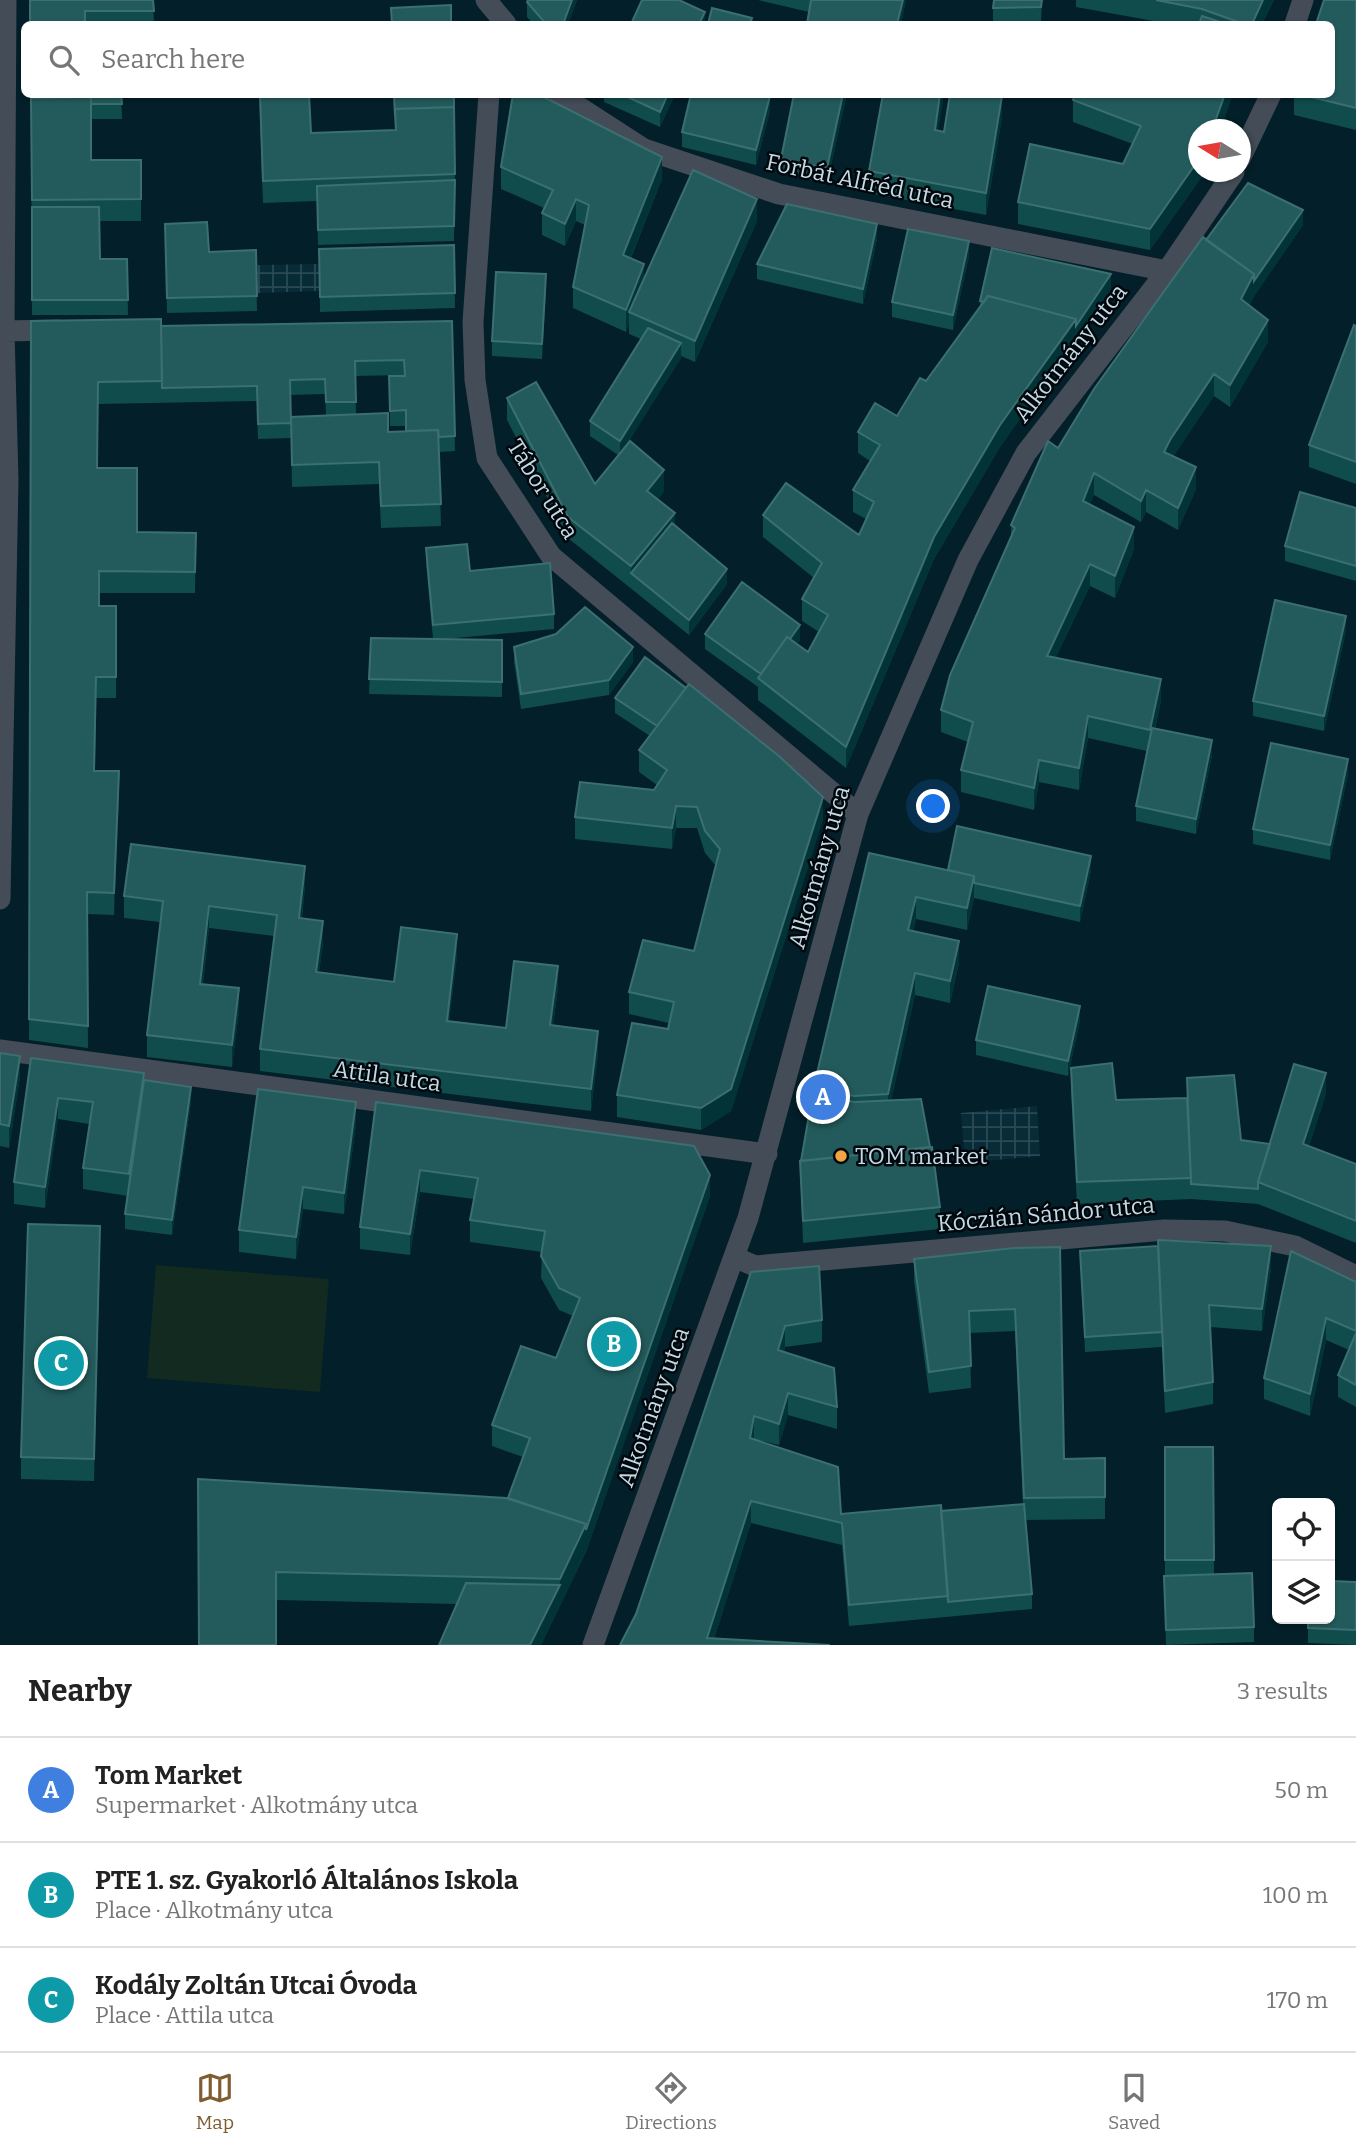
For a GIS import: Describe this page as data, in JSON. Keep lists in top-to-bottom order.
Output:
{
  "streets": {
    "street": [
      "Forbát Alfréd utca",
      "Alkotmány utca",
      "Tábor utca",
      "Attila utca",
      "Kóczián Sándor utca"
    ]
  },
  "crossings": [
    ["Forbát Alfréd utca", "Alkotmány utca"],
    ["Alkotmány utca", "Tábor utca"],
    ["Alkotmány utca", "Attila utca"],
    ["Alkotmány utca", "Kóczián Sándor utca"]
  ],
  "places": ["TOM market"],
  "north": "left",
  "page": {
    "search": "Search here",
    "pins": ["A", "B", "C"],
    "heading": ["Nearby", "3 results"],
    "list": [
      {
        "mark": "A",
        "name": "Tom Market",
        "note": "Supermarket · Alkotmány utca",
        "value": "50 m"
      },
      {
        "mark": "B",
        "name": "PTE 1. sz. Gyakorló Általános Iskola",
        "note": "Place · Alkotmány utca",
        "value": "100 m"
      },
      {
        "mark": "C",
        "name": "Kodály Zoltán Utcai Óvoda",
        "note": "Place · Attila utca",
        "value": "170 m"
      }
    ],
    "nav": ["Map", "Directions", "Saved"]
  }
}
